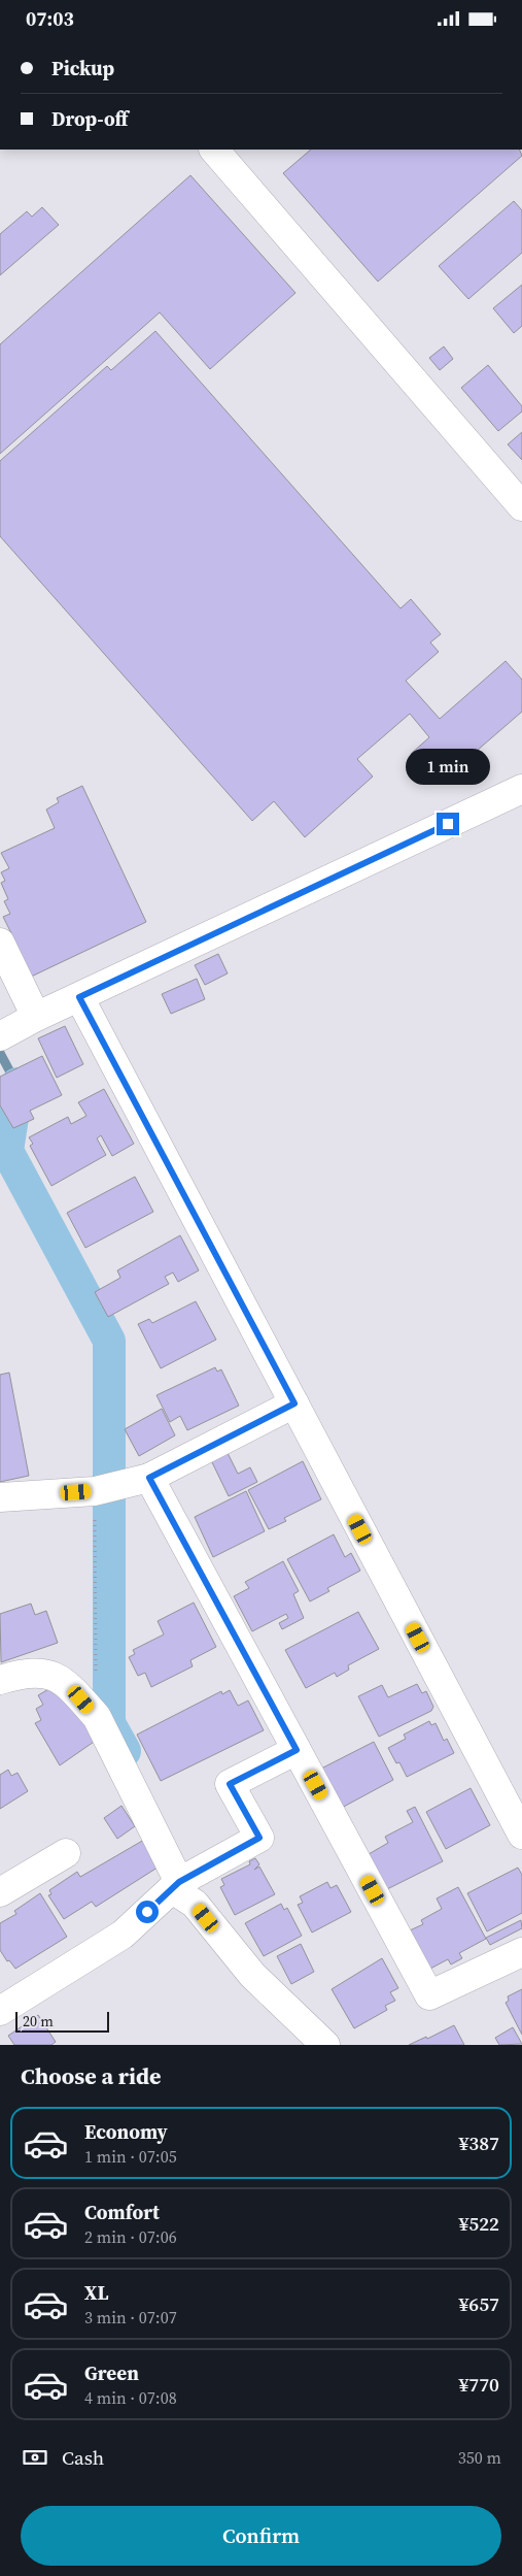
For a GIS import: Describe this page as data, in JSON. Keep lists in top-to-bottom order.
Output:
{
  "scale_bar": "20 m",
  "page": {
    "status": "07:03",
    "banner": ["Pickup", "Drop-off"],
    "bubble": "1 min",
    "scale": "20 m",
    "heading": "Choose a ride",
    "list": [
      {
        "name": "Economy",
        "note": "1 min · 07:05",
        "value": "¥387"
      },
      {
        "name": "Comfort",
        "note": "2 min · 07:06",
        "value": "¥522"
      },
      {
        "name": "XL",
        "note": "3 min · 07:07",
        "value": "¥657"
      },
      {
        "name": "Green",
        "note": "4 min · 07:08",
        "value": "¥770"
      }
    ],
    "pay": ["Cash", "350 m"],
    "buttons": "Confirm"
  }
}
